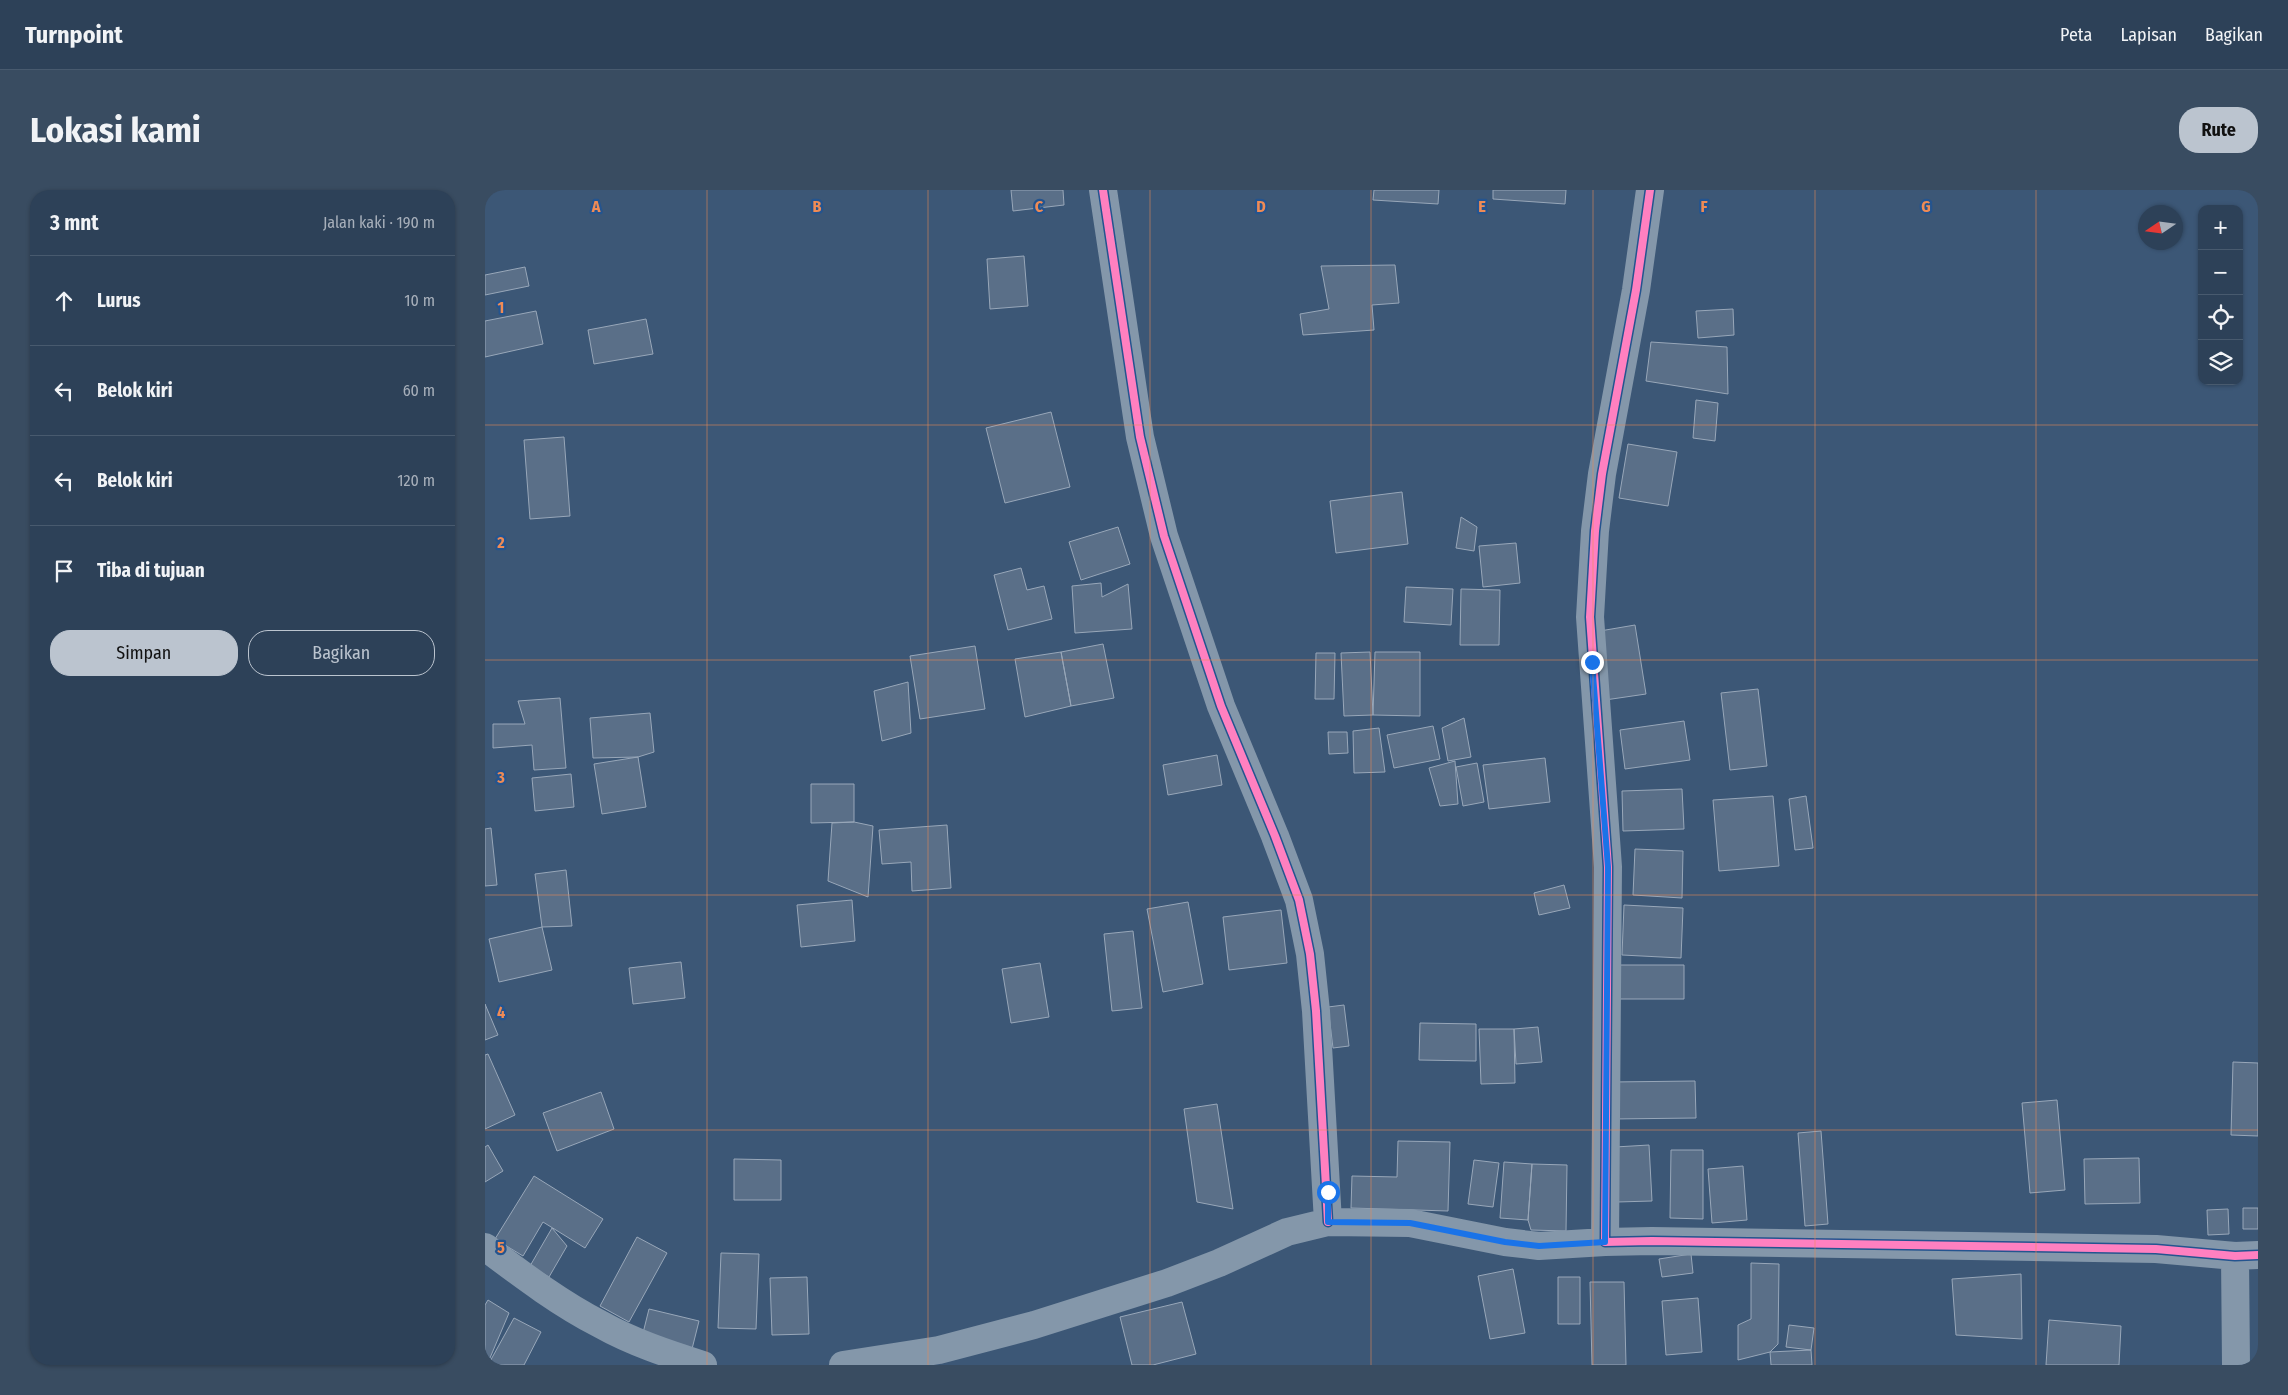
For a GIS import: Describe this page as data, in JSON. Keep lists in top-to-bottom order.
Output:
{
  "north": "left",
  "page": {
    "header": "Turnpoint",
    "nav": ["Peta", "Lapisan", "Bagikan"],
    "buttons": [
      "Rute",
      ["Simpan", "Bagikan"]
    ],
    "title": "Lokasi kami",
    "heading": ["3 mnt", "Jalan kaki · 190 m"],
    "map_buttons": ["+", "−"],
    "list": [
      ["Lurus", "10 m"],
      ["Belok kiri", "60 m"],
      ["Belok kiri", "120 m"],
      "Tiba di tujuan"
    ]
  },
  "grid": {
    "columns": [
      "A",
      "B",
      "C",
      "D",
      "E",
      "F",
      "G"
    ],
    "rows": [
      "1",
      "2",
      "3",
      "4",
      "5"
    ]
  }
}
